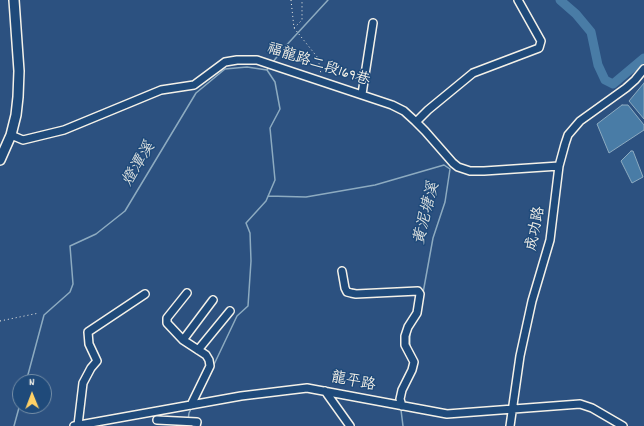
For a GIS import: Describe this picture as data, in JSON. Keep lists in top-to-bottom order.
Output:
{
  "streets": {
    "street": ["福龍路二段169巷", "成功路", "龍平路"]
  },
  "crossings": [
    ["福龍路二段169巷", "成功路"],
    ["成功路", "龍平路"]
  ],
  "water": ["燈潭溪", "黃泥塘溪"],
  "north": "top"
}
